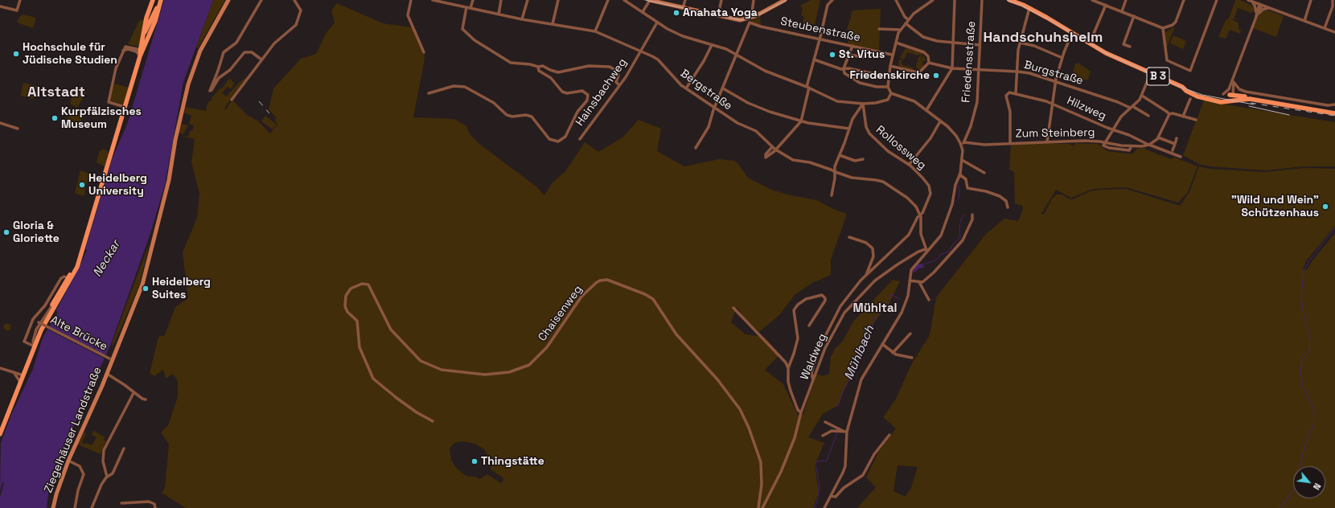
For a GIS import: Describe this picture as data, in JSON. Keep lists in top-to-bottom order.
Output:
{
  "streets": {
    "main road": ["B 3", "Ziegelhäuser Landstraße"],
    "street": [
      "Steubenstraße",
      "Friedensstraße",
      "Burgstraße",
      "Bergstraße",
      "Hainsbachweg",
      "Hilzweg",
      "Zum Steinberg",
      "Rollossweg",
      "Chaisenweg",
      "Alte Brücke",
      "Waldweg"
    ]
  },
  "crossings": [
    ["Friedensstraße", "Burgstraße"],
    ["Friedensstraße", "Zum Steinberg"],
    ["Bergstraße", "Hainsbachweg"],
    ["Bergstraße", "Rollossweg"],
    ["Alte Brücke", "Ziegelhäuser Landstraße"]
  ],
  "districts": ["Handschuhsheim", "Altstadt", "Mühltal"],
  "water": ["Neckar", "Mühlbach"],
  "places": [
    "Anahata Yoga",
    "Hochschule für Jüdische Studien",
    "St. Vitus",
    "Friedenskirche",
    "Kurpfälzisches Museum",
    "Heidelberg University",
    "\"Wild und Wein\" Schützenhaus",
    "Gloria & Gloriette",
    "Heidelberg Suites",
    "Thingstätte"
  ],
  "north": "bottom right"
}
